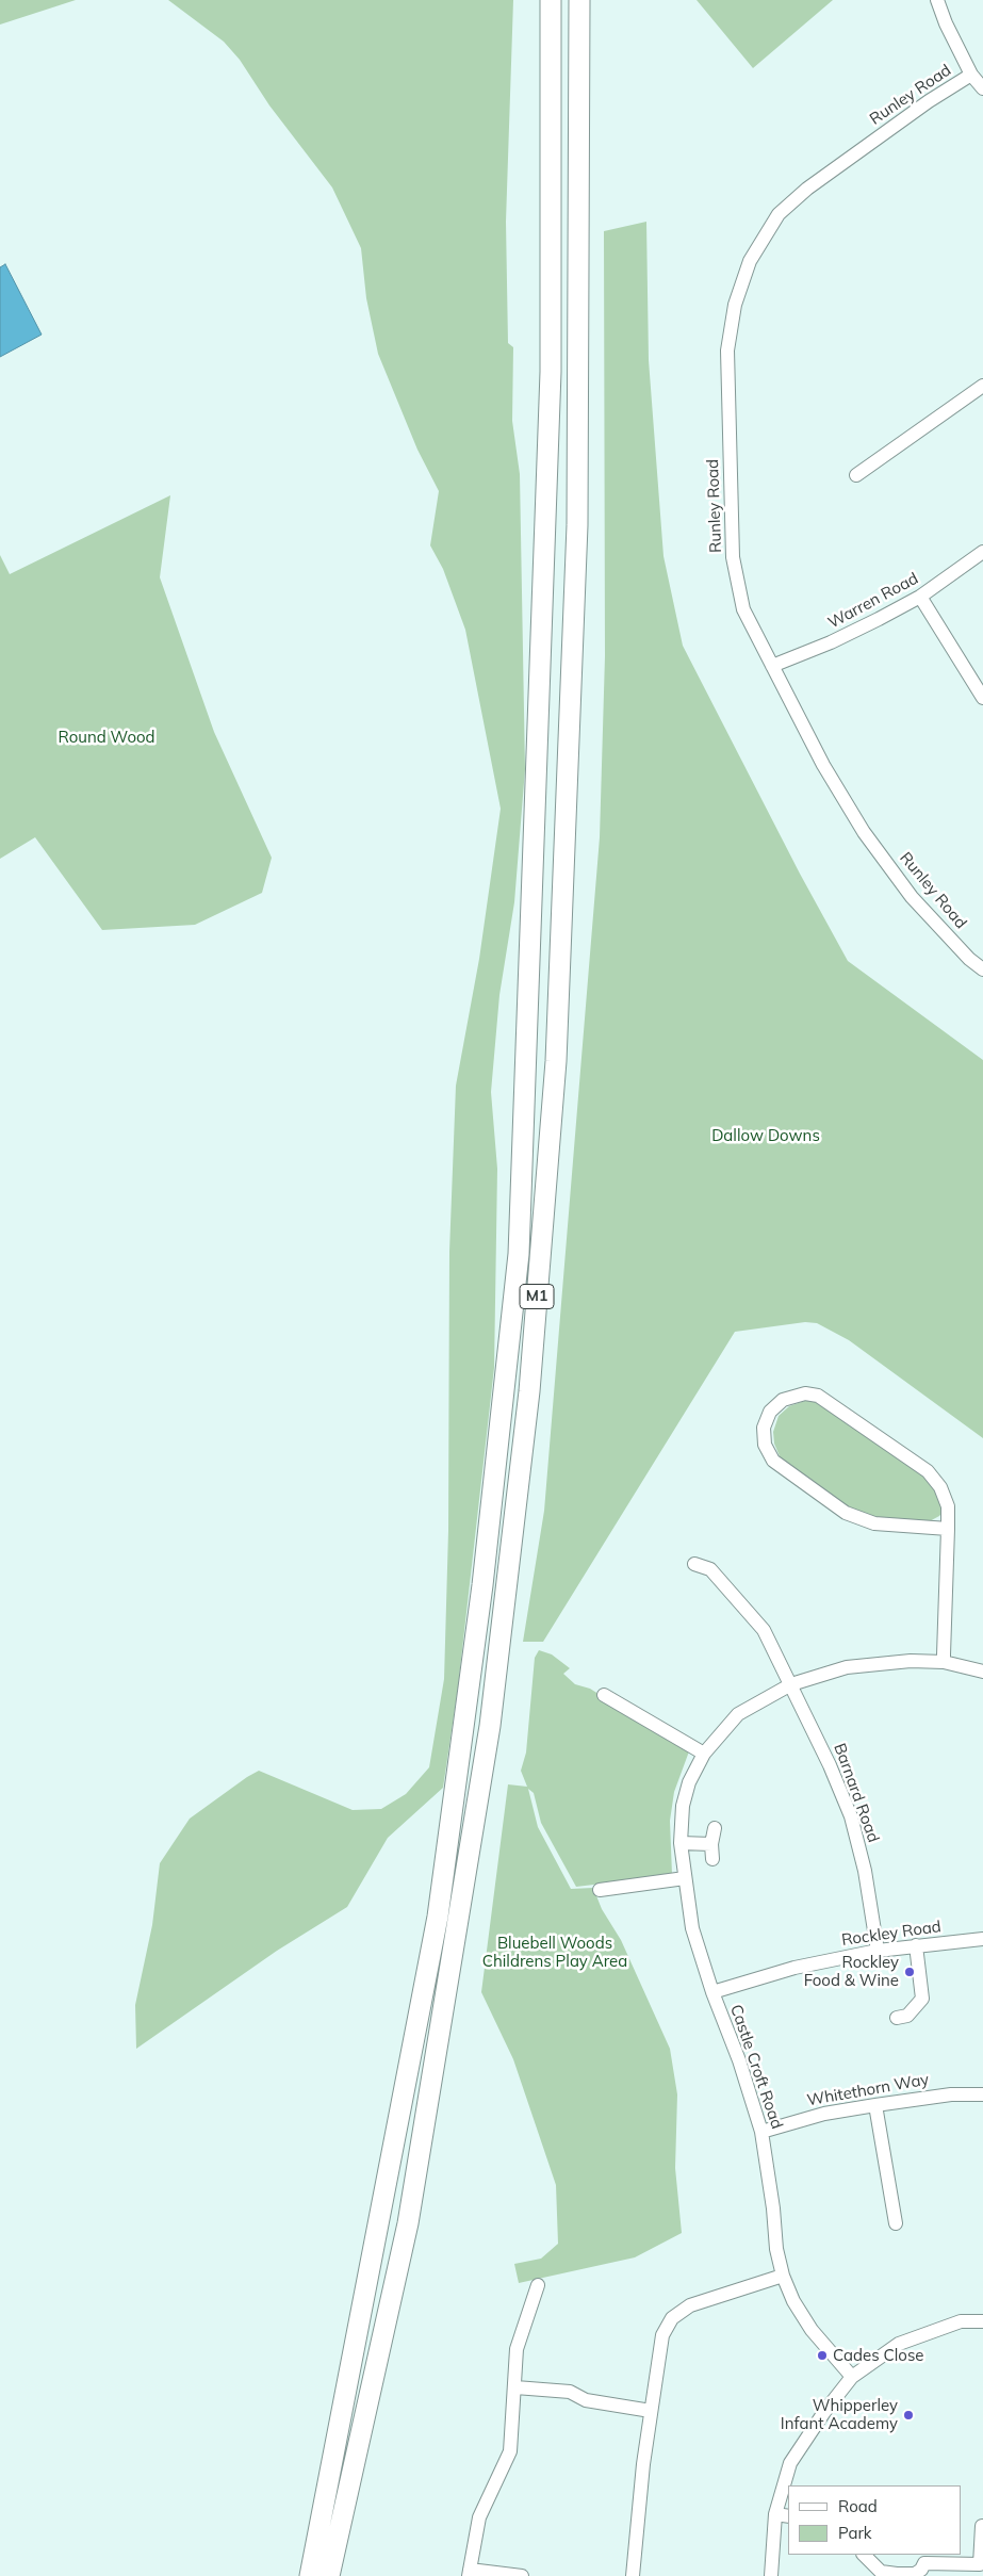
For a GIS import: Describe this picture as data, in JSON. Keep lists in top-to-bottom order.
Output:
{
  "streets": {
    "highway": ["M1"],
    "street": [
      "Runley Road",
      "Warren Road",
      "Barnard Road",
      "Rockley Road",
      "Castle Croft Road",
      "Whitethorn Way"
    ]
  },
  "crossings": [
    ["Runley Road", "Warren Road"],
    ["Barnard Road", "Rockley Road"],
    ["Barnard Road", "Castle Croft Road"],
    ["Rockley Road", "Castle Croft Road"],
    ["Castle Croft Road", "Whitethorn Way"]
  ],
  "parks": ["Round Wood", "Dallow Downs", "Bluebell Woods Childrens Play Area"],
  "places": ["Rockley Food & Wine", "Cades Close", "Whipperley Infant Academy"],
  "legend": ["Road", "Park"]
}
